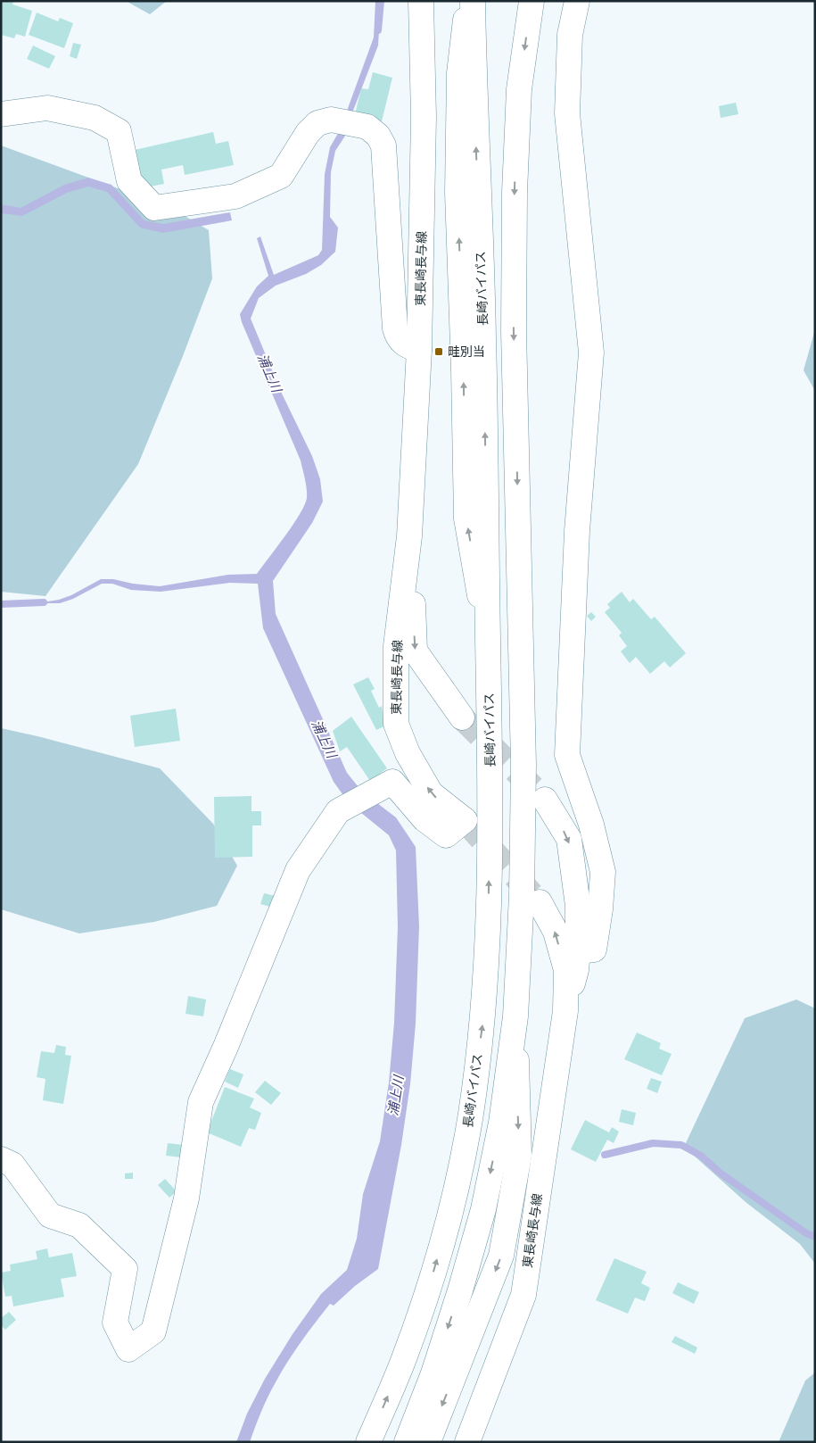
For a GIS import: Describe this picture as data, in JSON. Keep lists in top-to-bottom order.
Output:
{
  "streets": {
    "main road": ["東長崎長与線", "長崎バイパス"]
  },
  "water": ["浦上川"],
  "places": {
    "transit": ["畦別当"]
  }
}
